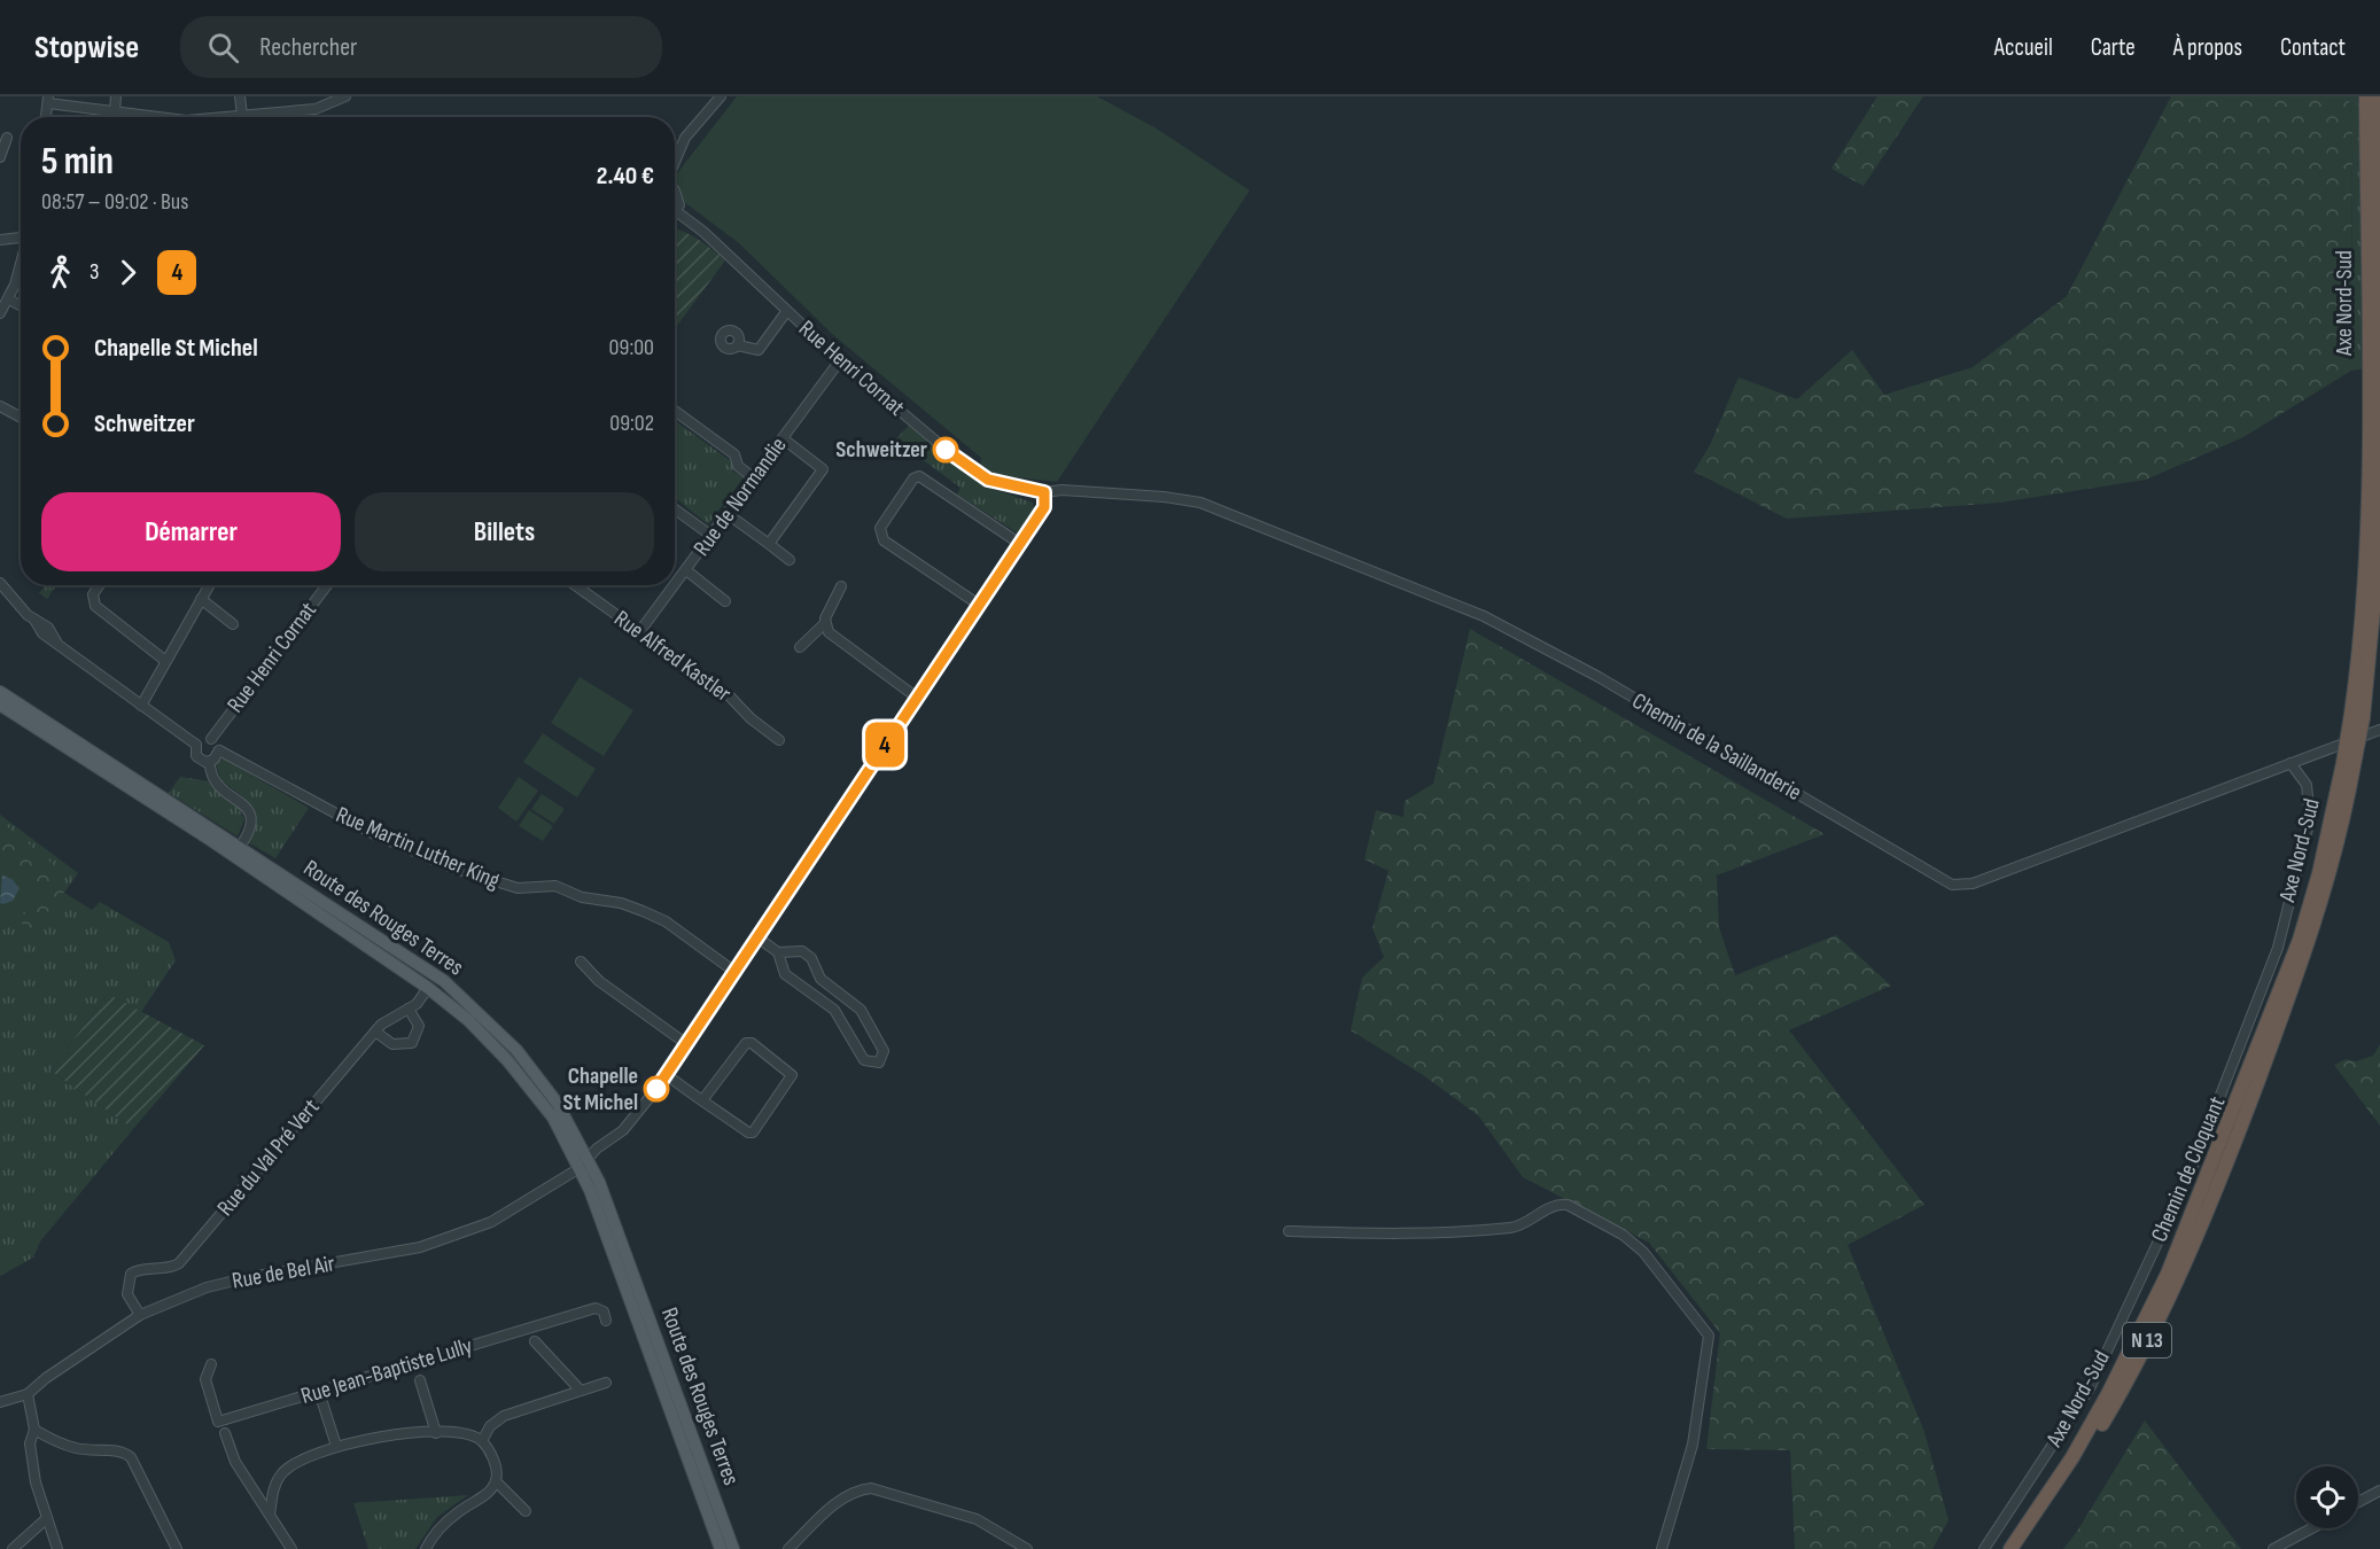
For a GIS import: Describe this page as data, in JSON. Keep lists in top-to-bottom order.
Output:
{
  "streets": {
    "highway": ["Axe Nord-Sud", "N 13"],
    "main road": ["Route des Rouges Terres"],
    "street": [
      "Rue Henri Cornat",
      "Rue de Normandie",
      "Rue Alfred Kastler",
      "Chemin de la Saillanderie",
      "Rue Martin Luther King",
      "Rue du Val Pré Vert",
      "Chemin de Cloquant",
      "Rue de Bel Air",
      "Rue Jean-Baptiste Lully"
    ]
  },
  "crossings": [
    ["Rue Henri Cornat", "Rue de Normandie"],
    ["Rue Henri Cornat", "Chemin de la Saillanderie"],
    ["Rue Henri Cornat", "Rue Martin Luther King"],
    ["Rue Henri Cornat", "Rue de Bel Air"],
    ["Rue de Normandie", "Rue Alfred Kastler"],
    ["Chemin de la Saillanderie", "Chemin de Cloquant"],
    ["Chemin de la Saillanderie", "Rue de Bel Air"],
    ["Rue Martin Luther King", "Rue de Bel Air"],
    ["Route des Rouges Terres", "Rue du Val Pré Vert"],
    ["Route des Rouges Terres", "Rue de Bel Air"],
    ["Rue du Val Pré Vert", "Rue de Bel Air"]
  ],
  "places": ["Schweitzer", "Chapelle St Michel"],
  "lines": ["bus line 4"],
  "page": {
    "header": "Stopwise",
    "search": "Rechercher",
    "nav": [
      "Accueil",
      "Carte",
      "À propos",
      "Contact"
    ],
    "on_map": "4",
    "heading": ["5 min", "08:57 – 09:02 · Bus", "2.40 €"],
    "legs": ["3", "4"],
    "list": [
      {
        "name": "Chapelle St Michel",
        "value": "09:00"
      },
      {
        "name": "Schweitzer",
        "value": "09:02"
      }
    ],
    "buttons": ["Démarrer", "Billets"]
  }
}
